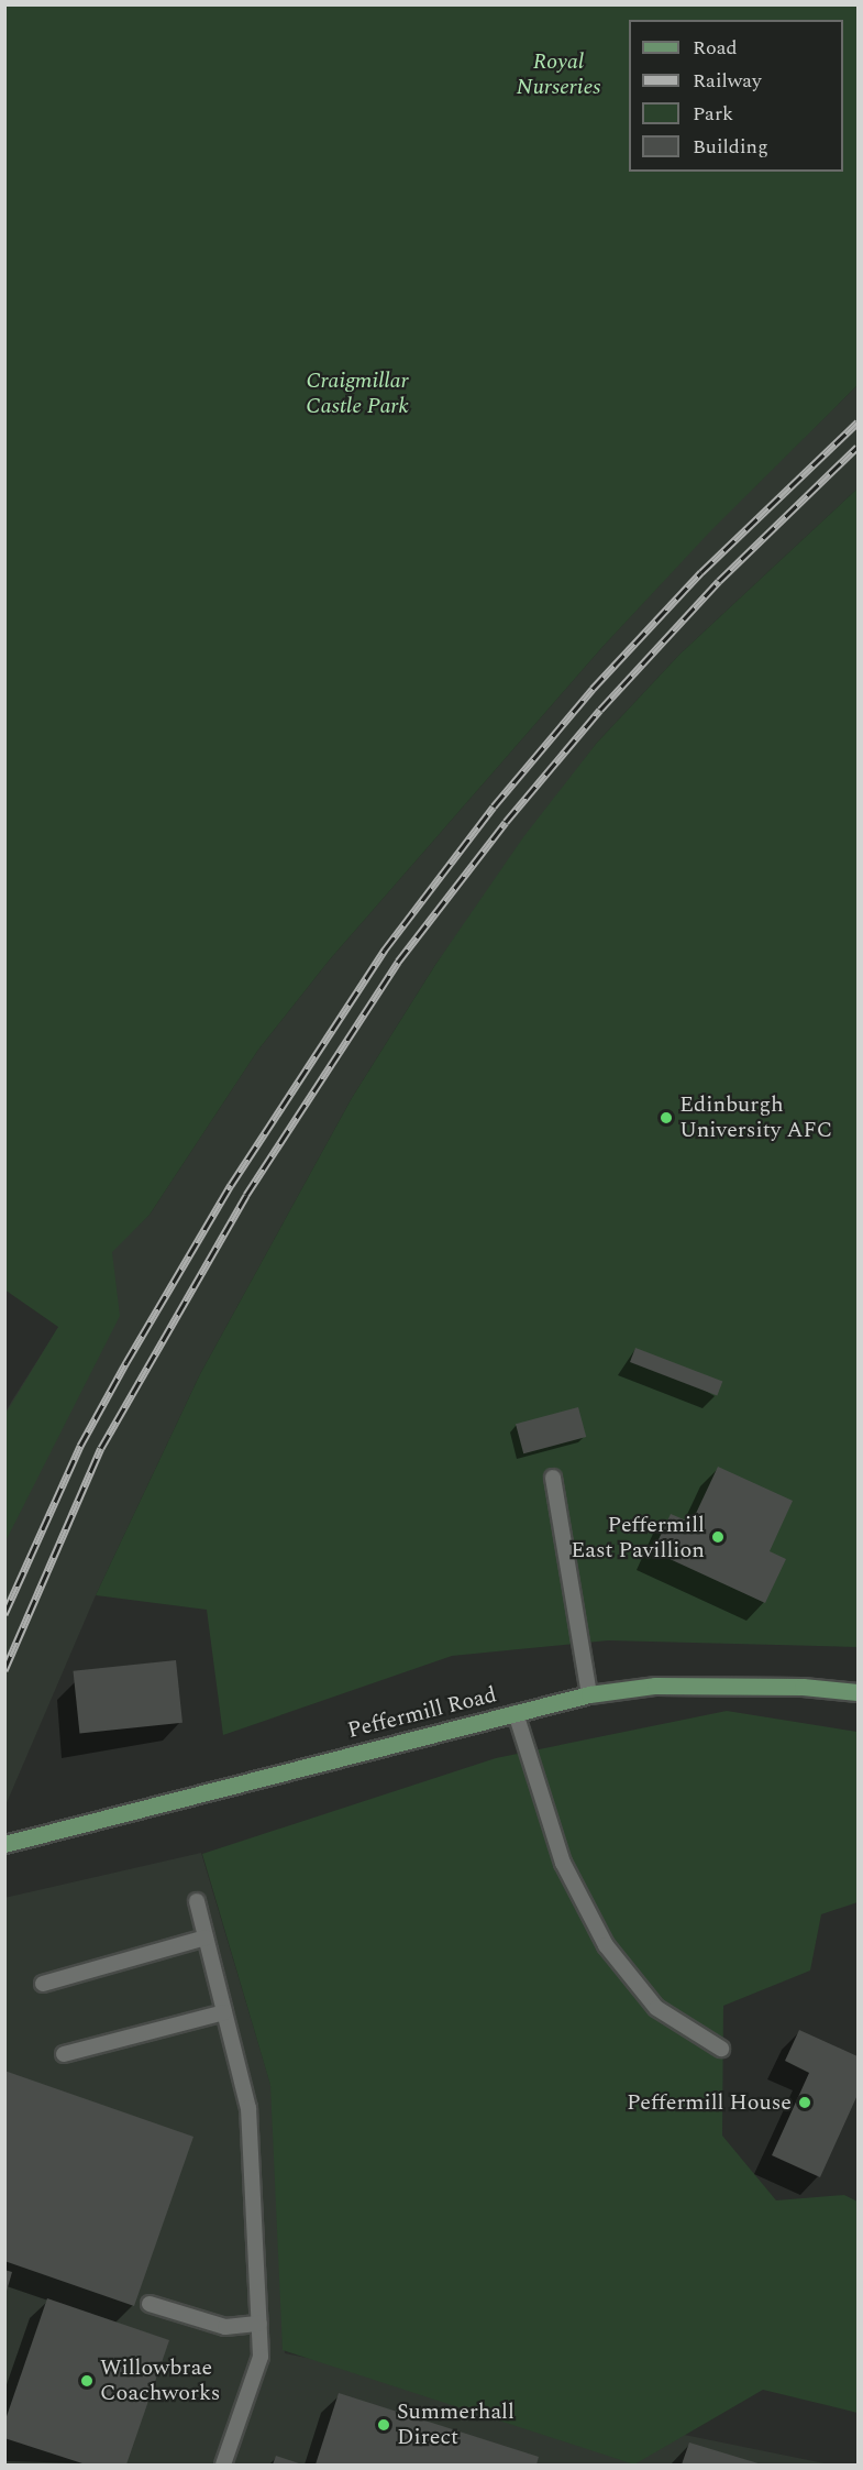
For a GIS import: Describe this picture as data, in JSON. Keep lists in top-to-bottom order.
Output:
{
  "streets": {
    "main road": ["Peffermill Road"]
  },
  "parks": ["Royal Nurseries", "Craigmillar Castle Park"],
  "places": [
    "Edinburgh University AFC",
    "Peffermill East Pavillion",
    "Peffermill House",
    "Willowbrae Coachworks",
    "Summerhall Direct"
  ],
  "legend": [
    "Road",
    "Railway",
    "Park",
    "Building"
  ]
}
